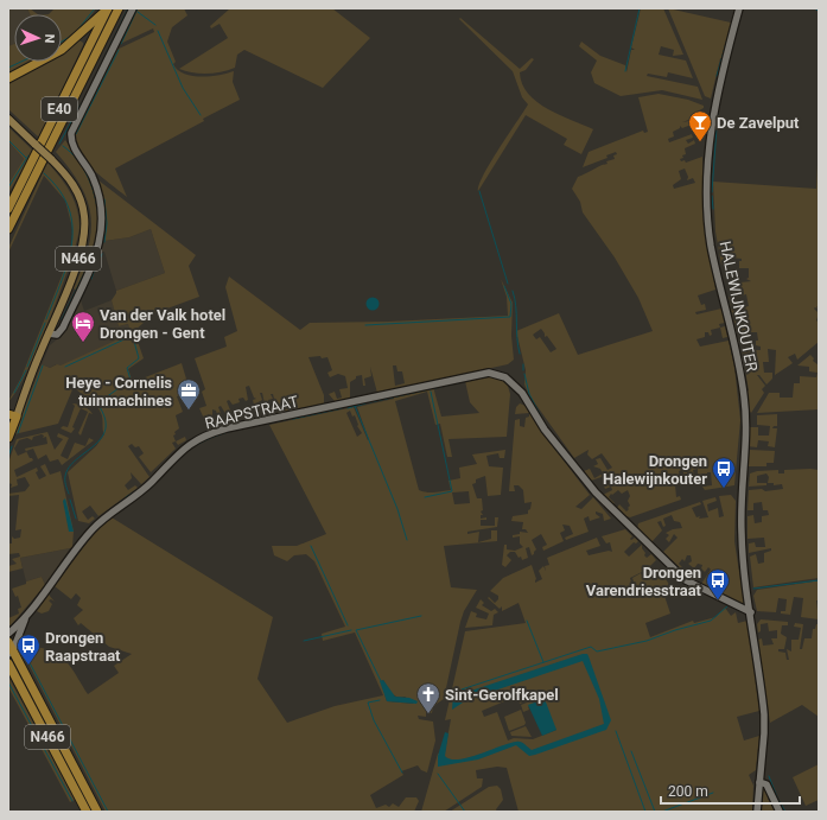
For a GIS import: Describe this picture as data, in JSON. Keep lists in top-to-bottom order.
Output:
{
  "streets": {
    "highway": ["E40", "N466"],
    "street": ["HALEWIJNKOUTER", "RAAPSTRAAT"]
  },
  "crossings": [
    ["N466", "RAAPSTRAAT"],
    ["HALEWIJNKOUTER", "RAAPSTRAAT"]
  ],
  "places": {
    "bar": ["De Zavelput"],
    "hotel": ["Van der Valk hotel Drongen - Gent"],
    "office": ["Heye - Cornelis tuinmachines"],
    "bus stop": ["Drongen Halewijnkouter", "Drongen Varendriesstraat", "Drongen Raapstraat"],
    "church": ["Sint-Gerolfkapel"]
  },
  "scale_bar": "200 m",
  "north": "right"
}
